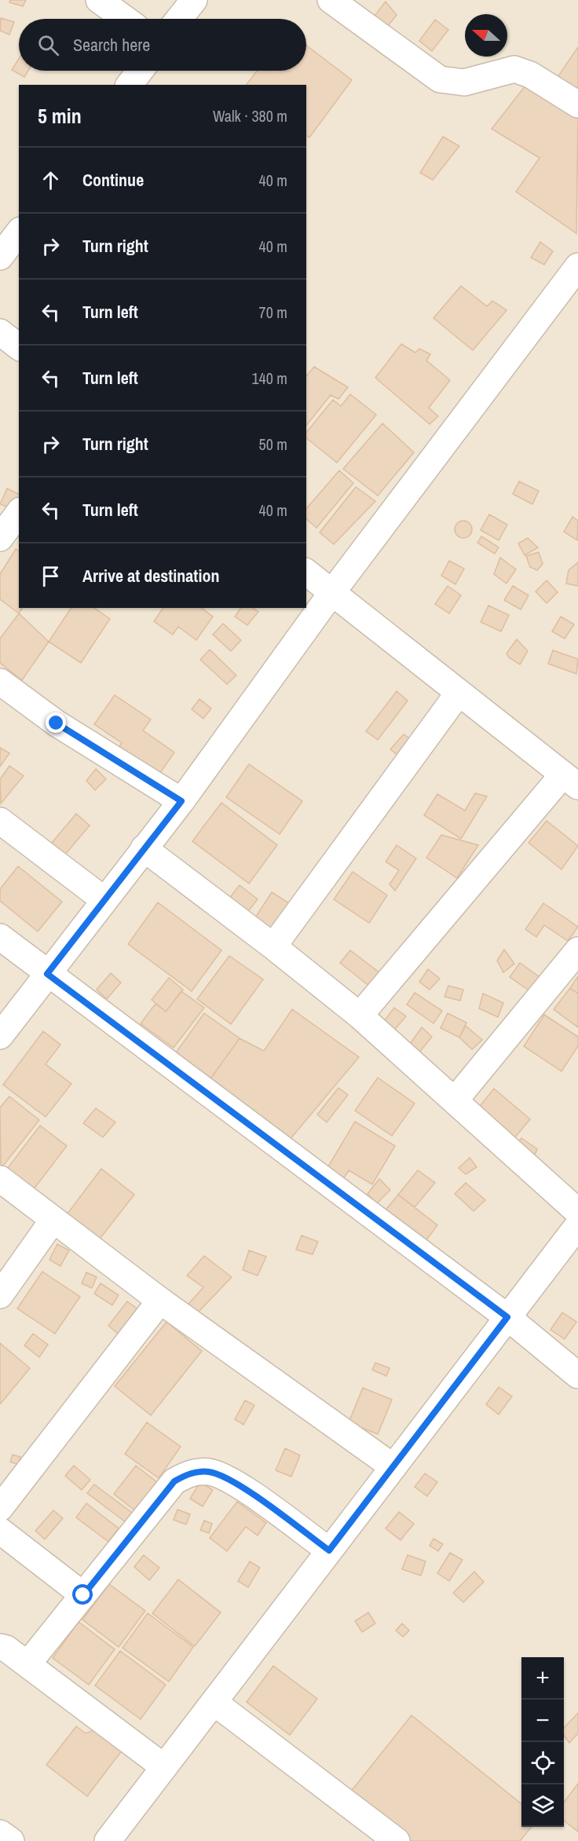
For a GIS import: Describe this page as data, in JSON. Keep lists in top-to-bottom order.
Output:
{
  "north": "left",
  "page": {
    "search": "Search here",
    "heading": ["5 min", "Walk · 380 m"],
    "list": [
      ["Continue", "40 m"],
      ["Turn right", "40 m"],
      ["Turn left", "70 m"],
      ["Turn left", "140 m"],
      ["Turn right", "50 m"],
      ["Turn left", "40 m"],
      "Arrive at destination"
    ],
    "map_buttons": ["+", "−"]
  }
}
